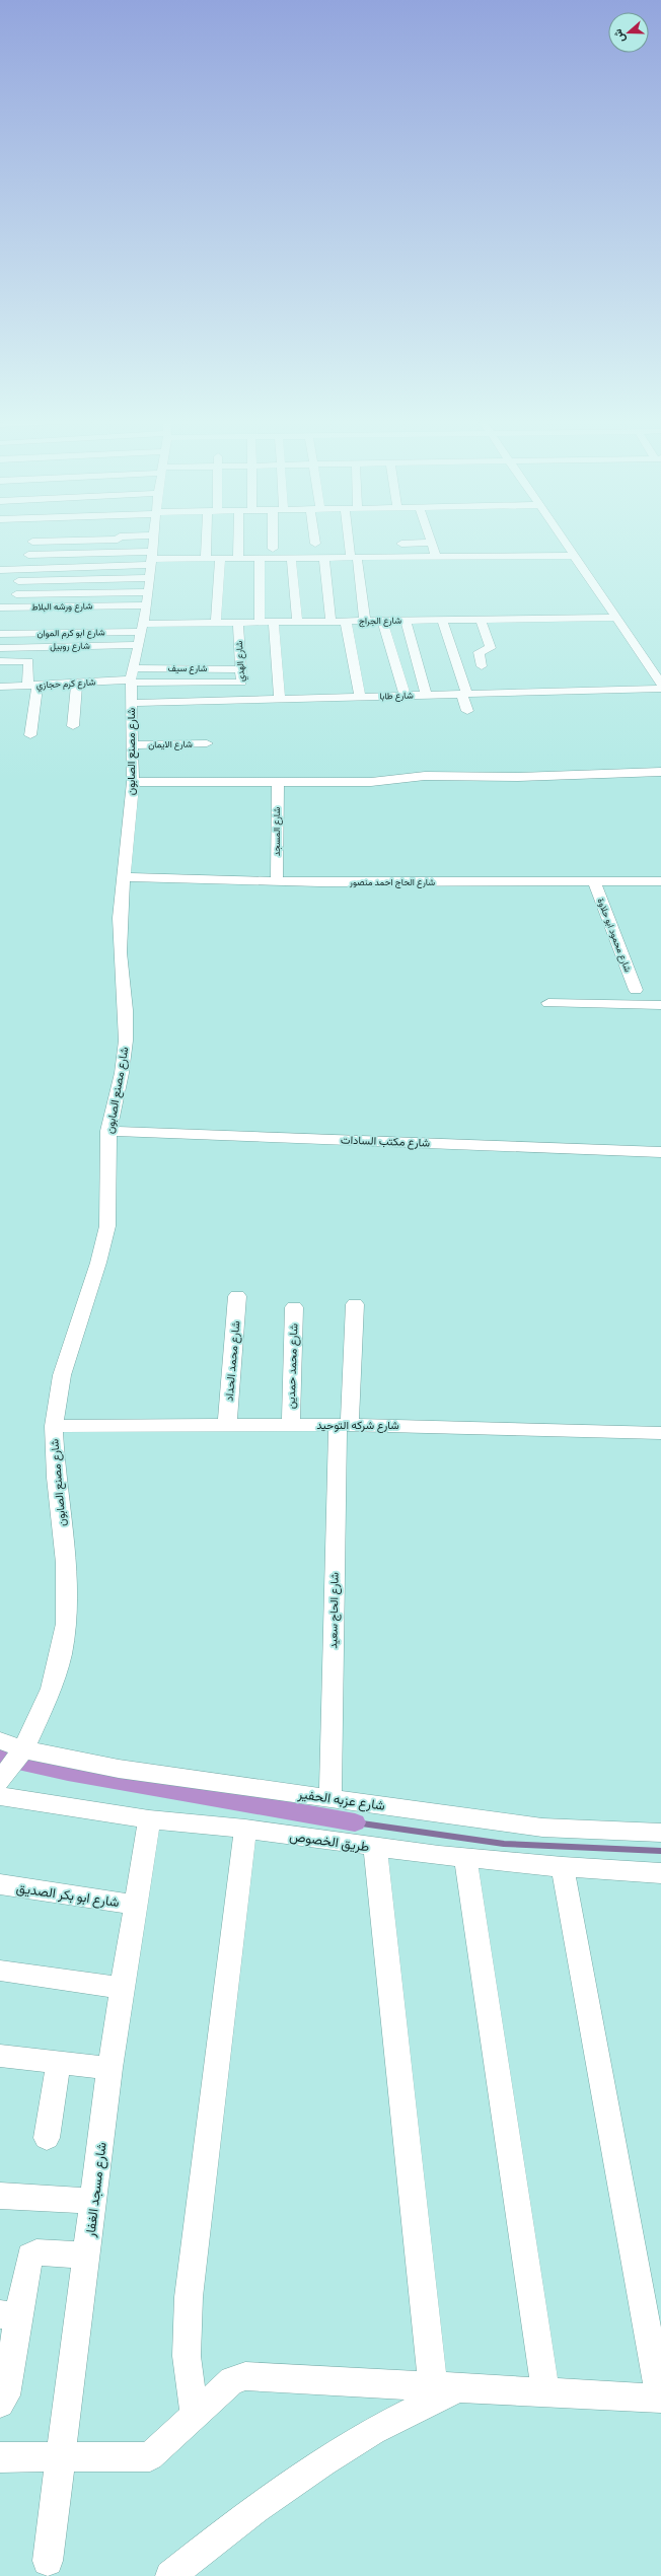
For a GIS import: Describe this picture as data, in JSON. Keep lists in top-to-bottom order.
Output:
{
  "streets": {
    "street": [
      "شارع ورشه البلاط",
      "شارع الجراج",
      "شارع ابو كرم الموان",
      "شارع روبيل",
      "شارع الهدي",
      "شارع سيف",
      "شارع كرم حجازي",
      "شارع طابا",
      "شارع الايمان",
      "شارع مصنع الصابون",
      "شارع المسجد",
      "شارع الحاج احمد منصور",
      "شارع محمود ابو حلاوة",
      "شارع مكتب السادات",
      "شارع محمد الحداد",
      "شارع محمد حمدين",
      "شارع شركه التوحيد",
      "شارع الحاج سعيد",
      "شارع عزبه الحفير",
      "طريق الخصوص",
      "شارع ابو بكر الصديق",
      "شارع مسجد الغفار"
    ]
  },
  "crossings": [
    ["شارع ورشه البلاط", "شارع مصنع الصابون"],
    ["شارع الجراج", "شارع ابو كرم الموان"],
    ["شارع الجراج", "شارع روبيل"],
    ["شارع الجراج", "شارع الهدي"],
    ["شارع الجراج", "شارع مصنع الصابون"],
    ["شارع ابو كرم الموان", "شارع روبيل"],
    ["شارع ابو كرم الموان", "شارع مصنع الصابون"],
    ["شارع روبيل", "شارع مصنع الصابون"],
    ["شارع الهدي", "شارع سيف"],
    ["شارع الهدي", "شارع طابا"],
    ["شارع سيف", "شارع كرم حجازي"],
    ["شارع سيف", "شارع مصنع الصابون"],
    ["شارع كرم حجازي", "شارع مصنع الصابون"],
    ["شارع طابا", "شارع مصنع الصابون"],
    ["شارع الايمان", "شارع مصنع الصابون"],
    ["شارع مصنع الصابون", "شارع الحاج احمد منصور"],
    ["شارع مصنع الصابون", "شارع مكتب السادات"],
    ["شارع مصنع الصابون", "شارع شركه التوحيد"],
    ["شارع مصنع الصابون", "شارع عزبه الحفير"],
    ["شارع المسجد", "شارع الحاج احمد منصور"],
    ["شارع الحاج احمد منصور", "شارع محمود ابو حلاوة"],
    ["شارع محمد الحداد", "شارع شركه التوحيد"],
    ["شارع محمد حمدين", "شارع شركه التوحيد"],
    ["شارع شركه التوحيد", "شارع الحاج سعيد"],
    ["شارع الحاج سعيد", "شارع عزبه الحفير"],
    ["طريق الخصوص", "شارع مسجد الغفار"],
    ["شارع ابو بكر الصديق", "شارع مسجد الغفار"]
  ],
  "north": "left"
}
